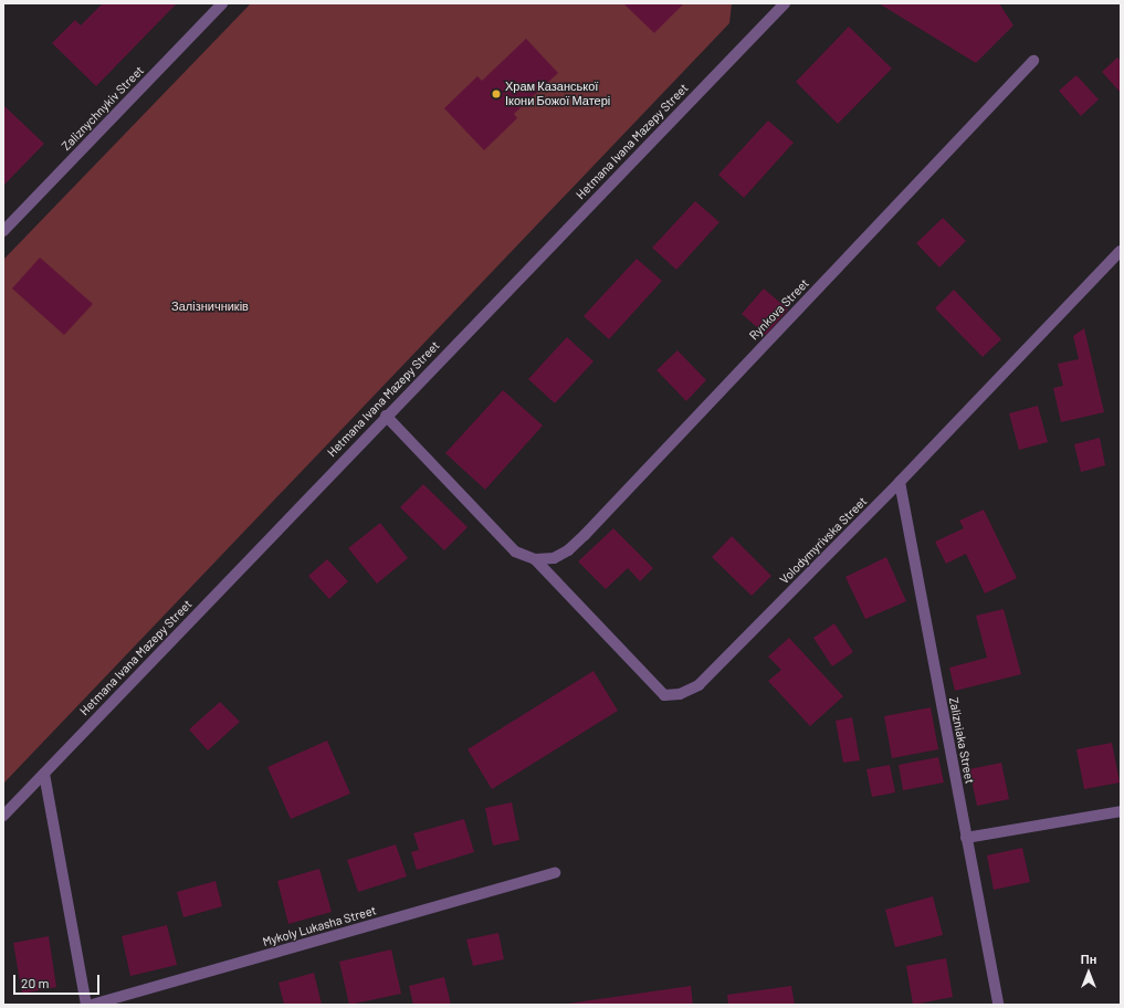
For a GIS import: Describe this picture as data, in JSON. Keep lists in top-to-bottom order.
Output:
{
  "streets": {
    "street": [
      "Zaliznychnykiv Street",
      "Hetmana Ivana Mazepy Street",
      "Rynkova Street",
      "Volodymyrivska Street",
      "Zalizniaka Street",
      "Mykoly Lukasha Street"
    ]
  },
  "crossings": [
    ["Rynkova Street", "Volodymyrivska Street"],
    ["Volodymyrivska Street", "Zalizniaka Street"]
  ],
  "parks": ["Залізничників"],
  "places": ["Храм Казанської Ікони Божої Матері"],
  "scale_bar": "20 m",
  "north": "top"
}
